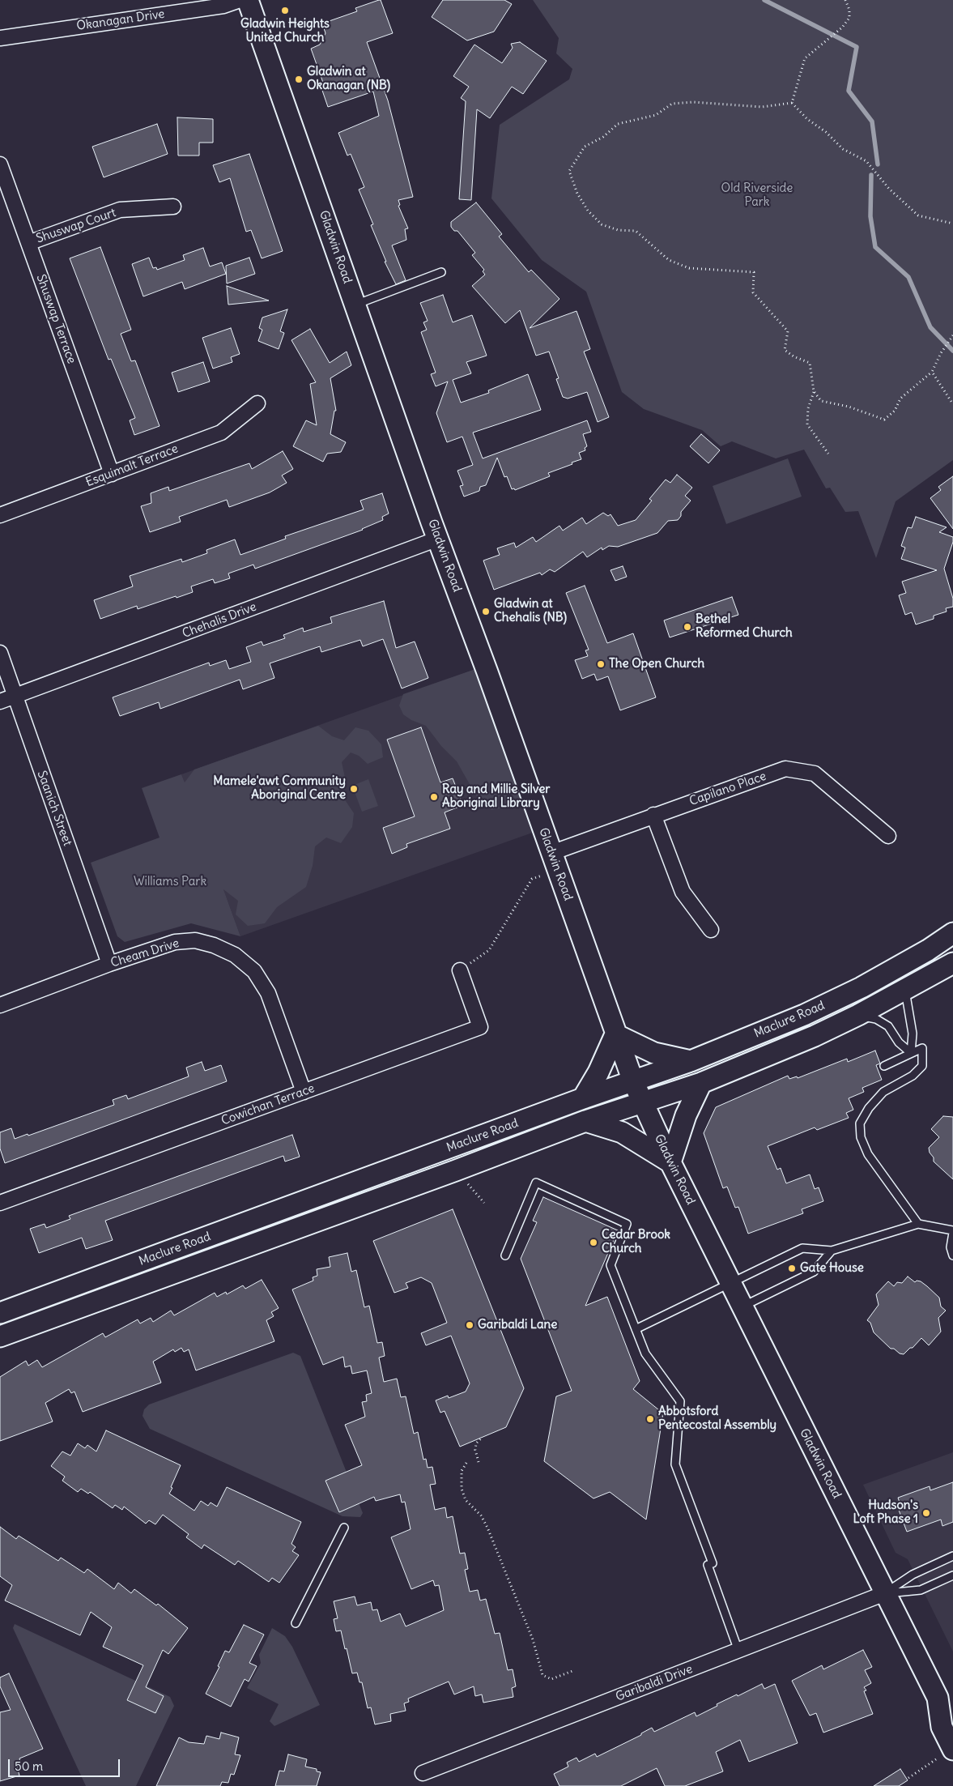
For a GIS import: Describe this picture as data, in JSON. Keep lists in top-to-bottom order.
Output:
{
  "streets": {
    "main road": ["Gladwin Road", "Maclure Road"],
    "street": [
      "Okanagan Drive",
      "Shuswap Court",
      "Shuswap Terrace",
      "Esquimalt Terrace",
      "Chehalis Drive",
      "Capilano Place",
      "Saanich Street",
      "Cheam Drive",
      "Cowichan Terrace",
      "Garibaldi Drive"
    ]
  },
  "crossings": [
    ["Shuswap Court", "Shuswap Terrace"],
    ["Gladwin Road", "Chehalis Drive"],
    ["Gladwin Road", "Capilano Place"],
    ["Gladwin Road", "Maclure Road"],
    ["Gladwin Road", "Garibaldi Drive"],
    ["Shuswap Terrace", "Esquimalt Terrace"],
    ["Chehalis Drive", "Saanich Street"],
    ["Saanich Street", "Cheam Drive"],
    ["Cheam Drive", "Cowichan Terrace"]
  ],
  "parks": ["Old Riverside Park", "Williams Park"],
  "places": [
    "Gladwin Heights United Church",
    "Gladwin at Okanagan (NB)",
    "Gladwin at Chehalis (NB)",
    "Bethel Reformed Church",
    "The Open Church",
    "Mamele'awt Community Aboriginal Centre",
    "Ray and Millie Silver Aboriginal Library",
    "Cedar Brook Church",
    "Gate House",
    "Garibaldi Lane",
    "Abbotsford Pentecostal Assembly",
    "Hudson's Loft Phase 1"
  ],
  "scale_bar": "50 m"
}
